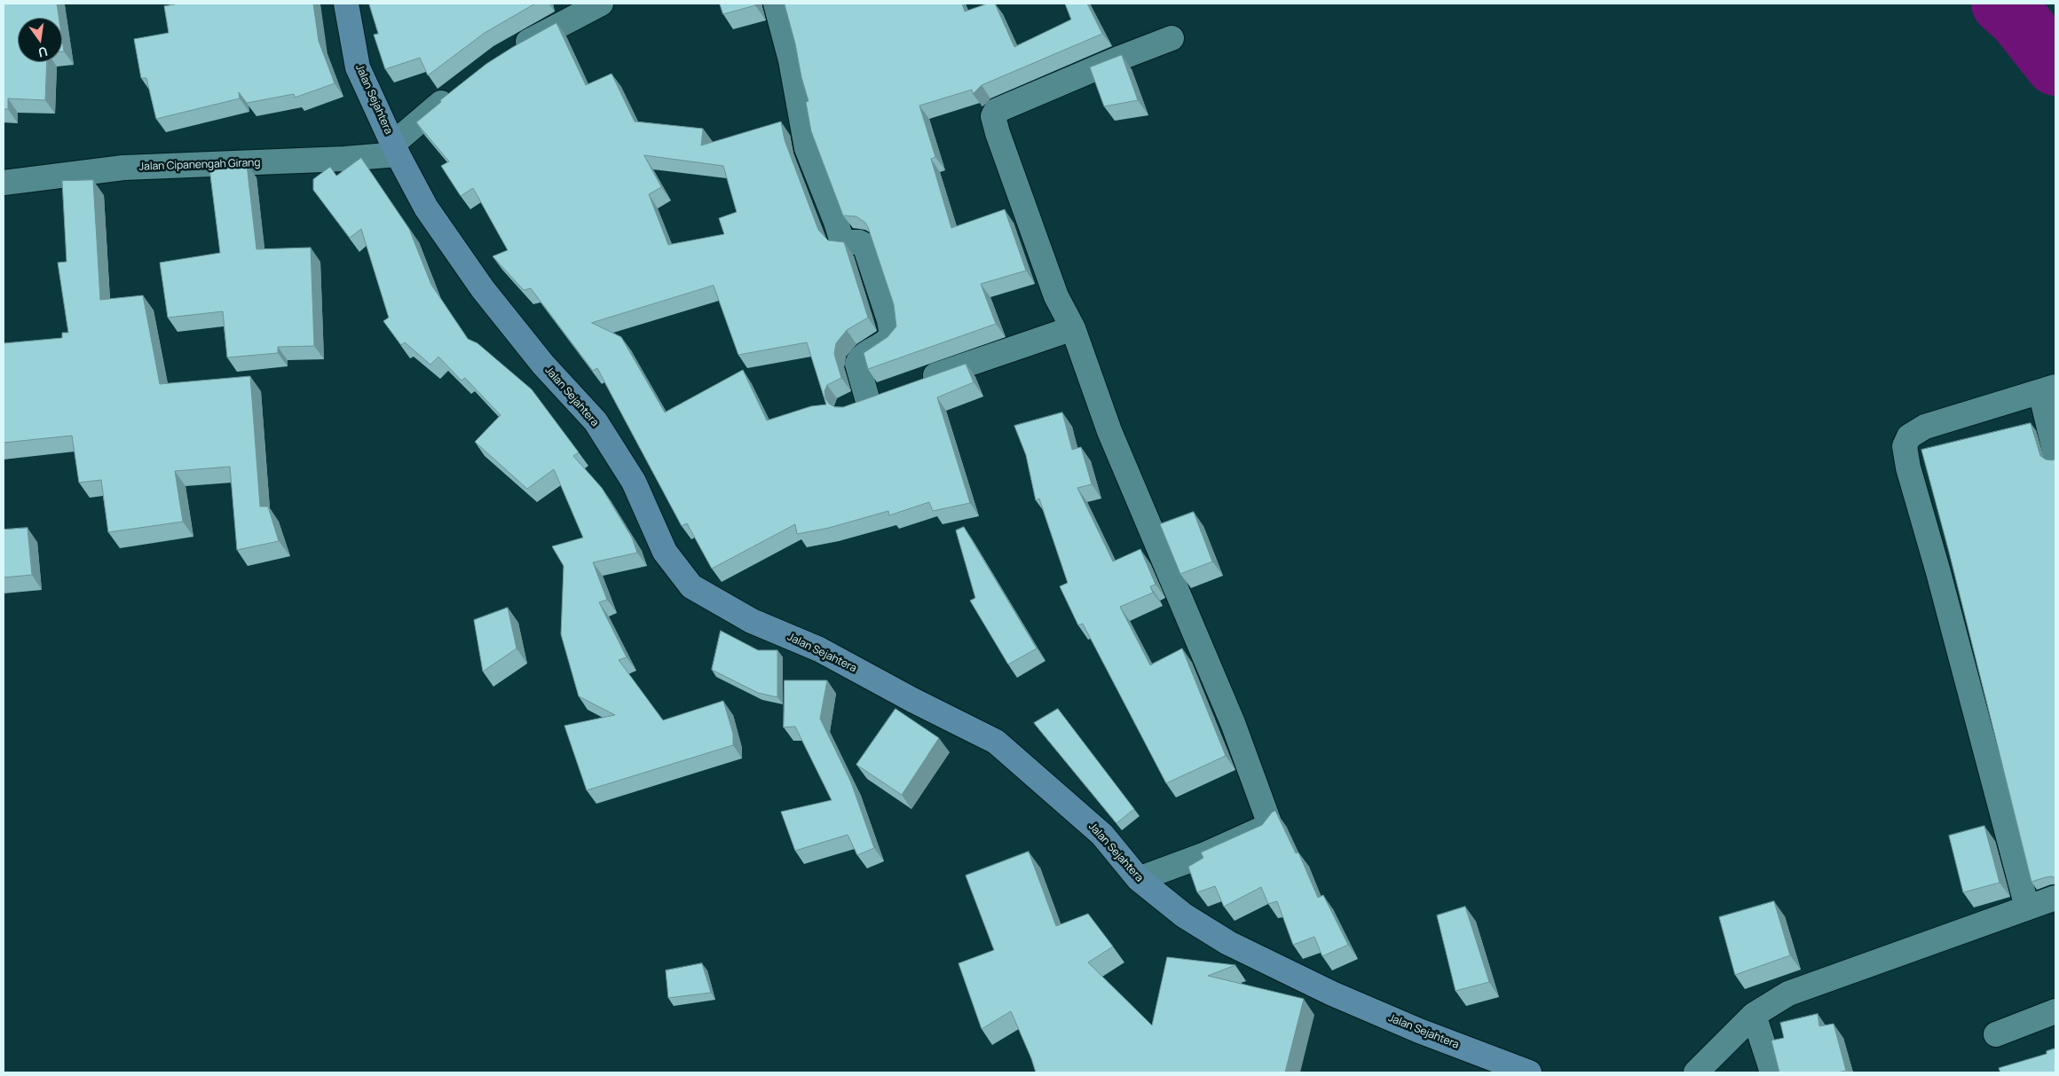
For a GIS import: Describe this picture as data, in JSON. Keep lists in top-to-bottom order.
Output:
{
  "streets": {
    "street": ["Jalan Sejahtera", "Jalan Cipanengah Girang"]
  },
  "crossings": [
    ["Jalan Sejahtera", "Jalan Cipanengah Girang"]
  ],
  "north": "bottom"
}
